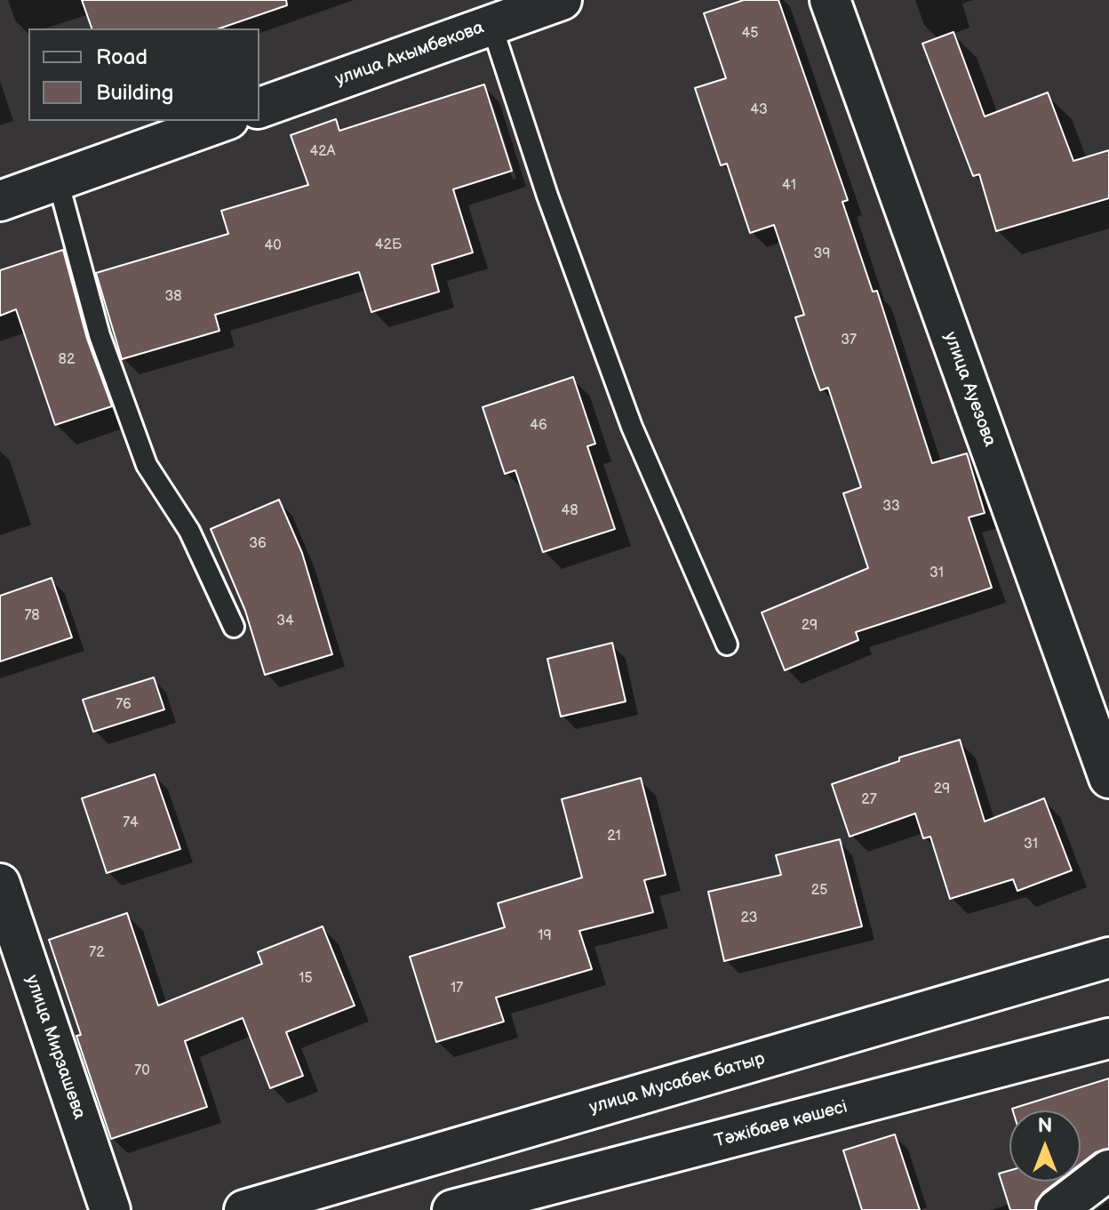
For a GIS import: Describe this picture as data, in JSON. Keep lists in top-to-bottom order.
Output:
{
  "streets": {
    "street": [
      "улица Акымбекова",
      "улица Ауезова",
      "улица Мирзашева",
      "улица Мусабек батыр",
      "Тәжібаев көшесі"
    ]
  },
  "house_numbers": [
    "45",
    "43",
    "42А",
    "41",
    "42Б",
    "40",
    "39",
    "38",
    "37",
    "82",
    "46",
    "33",
    "48",
    "36",
    "31",
    "78",
    "34",
    "29",
    "76",
    "29",
    "27",
    "74",
    "21",
    "31",
    "25",
    "23",
    "19",
    "72",
    "15",
    "17",
    "70"
  ],
  "legend": ["Road", "Building"],
  "north": "top"
}
